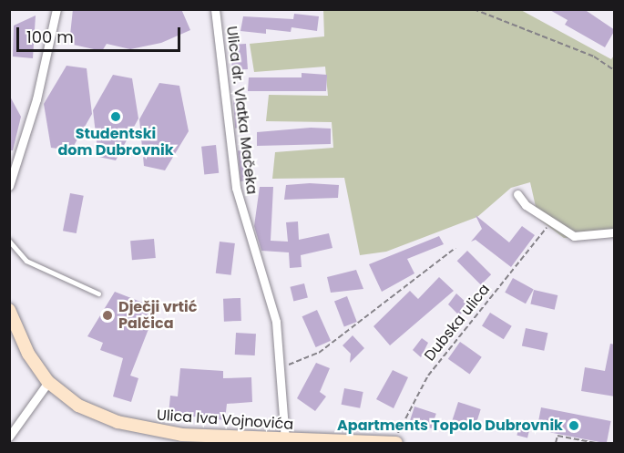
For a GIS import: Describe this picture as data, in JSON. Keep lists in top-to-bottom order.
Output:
{
  "streets": {
    "main road": ["Ulica Iva Vojnovića"],
    "street": ["Ulica dr. Vlatka Mačeka"],
    "path": ["Dubska ulica"]
  },
  "crossings": [
    ["Ulica dr. Vlatka Mačeka", "Ulica Iva Vojnovića"],
    ["Dubska ulica", "Ulica Iva Vojnovića"]
  ],
  "places": ["Studentski dom Dubrovnik", "Dječji vrtić Palčica", "Apartments Topolo Dubrovnik"],
  "scale_bar": "100 m"
}
